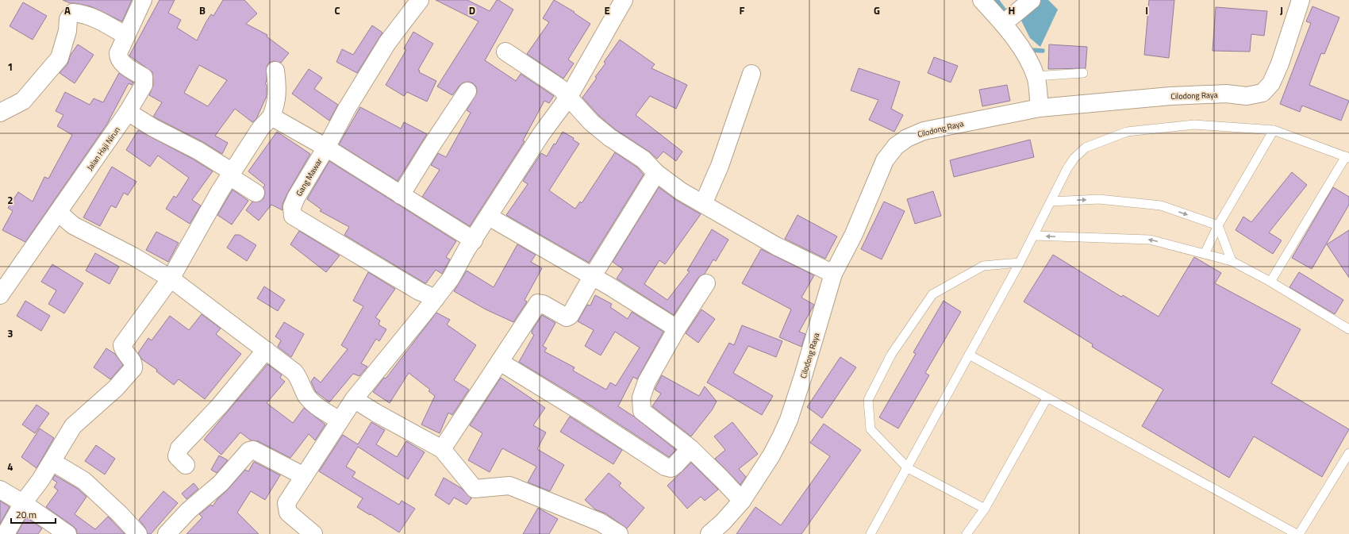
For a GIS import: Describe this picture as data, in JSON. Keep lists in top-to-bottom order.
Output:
{
  "streets": {
    "street": ["Cilodong Raya", "Jalan Haji Nirun", "Gang Mawar"]
  },
  "scale_bar": "20 m",
  "grid": {
    "columns": [
      "A",
      "B",
      "C",
      "D",
      "E",
      "F",
      "G",
      "H",
      "I",
      "J"
    ],
    "rows": [
      "1",
      "2",
      "3",
      "4"
    ]
  }
}
